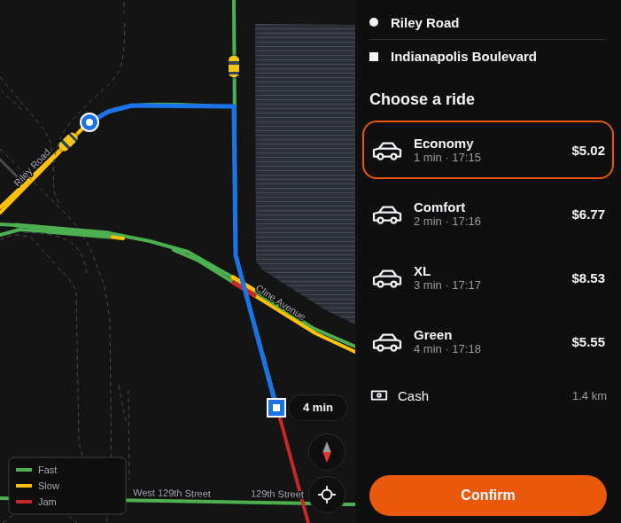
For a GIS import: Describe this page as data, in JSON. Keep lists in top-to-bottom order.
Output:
{
  "streets": {
    "main road": [
      "Riley Road",
      "Cline Avenue",
      "West 129th Street",
      "129th Street"
    ]
  },
  "crossings": [
    ["West 129th Street", "129th Street"]
  ],
  "legend": ["Fast", "Slow", "Jam"],
  "north": "bottom",
  "page": {
    "banner": ["Riley Road", "Indianapolis Boulevard"],
    "heading": "Choose a ride",
    "list": [
      {
        "name": "Economy",
        "note": "1 min · 17:15",
        "value": "$5.02"
      },
      {
        "name": "Comfort",
        "note": "2 min · 17:16",
        "value": "$6.77"
      },
      {
        "name": "XL",
        "note": "3 min · 17:17",
        "value": "$8.53"
      },
      {
        "name": "Green",
        "note": "4 min · 17:18",
        "value": "$5.55"
      }
    ],
    "pay": ["Cash", "1.4 km"],
    "bubble": "4 min",
    "buttons": "Confirm"
  }
}
